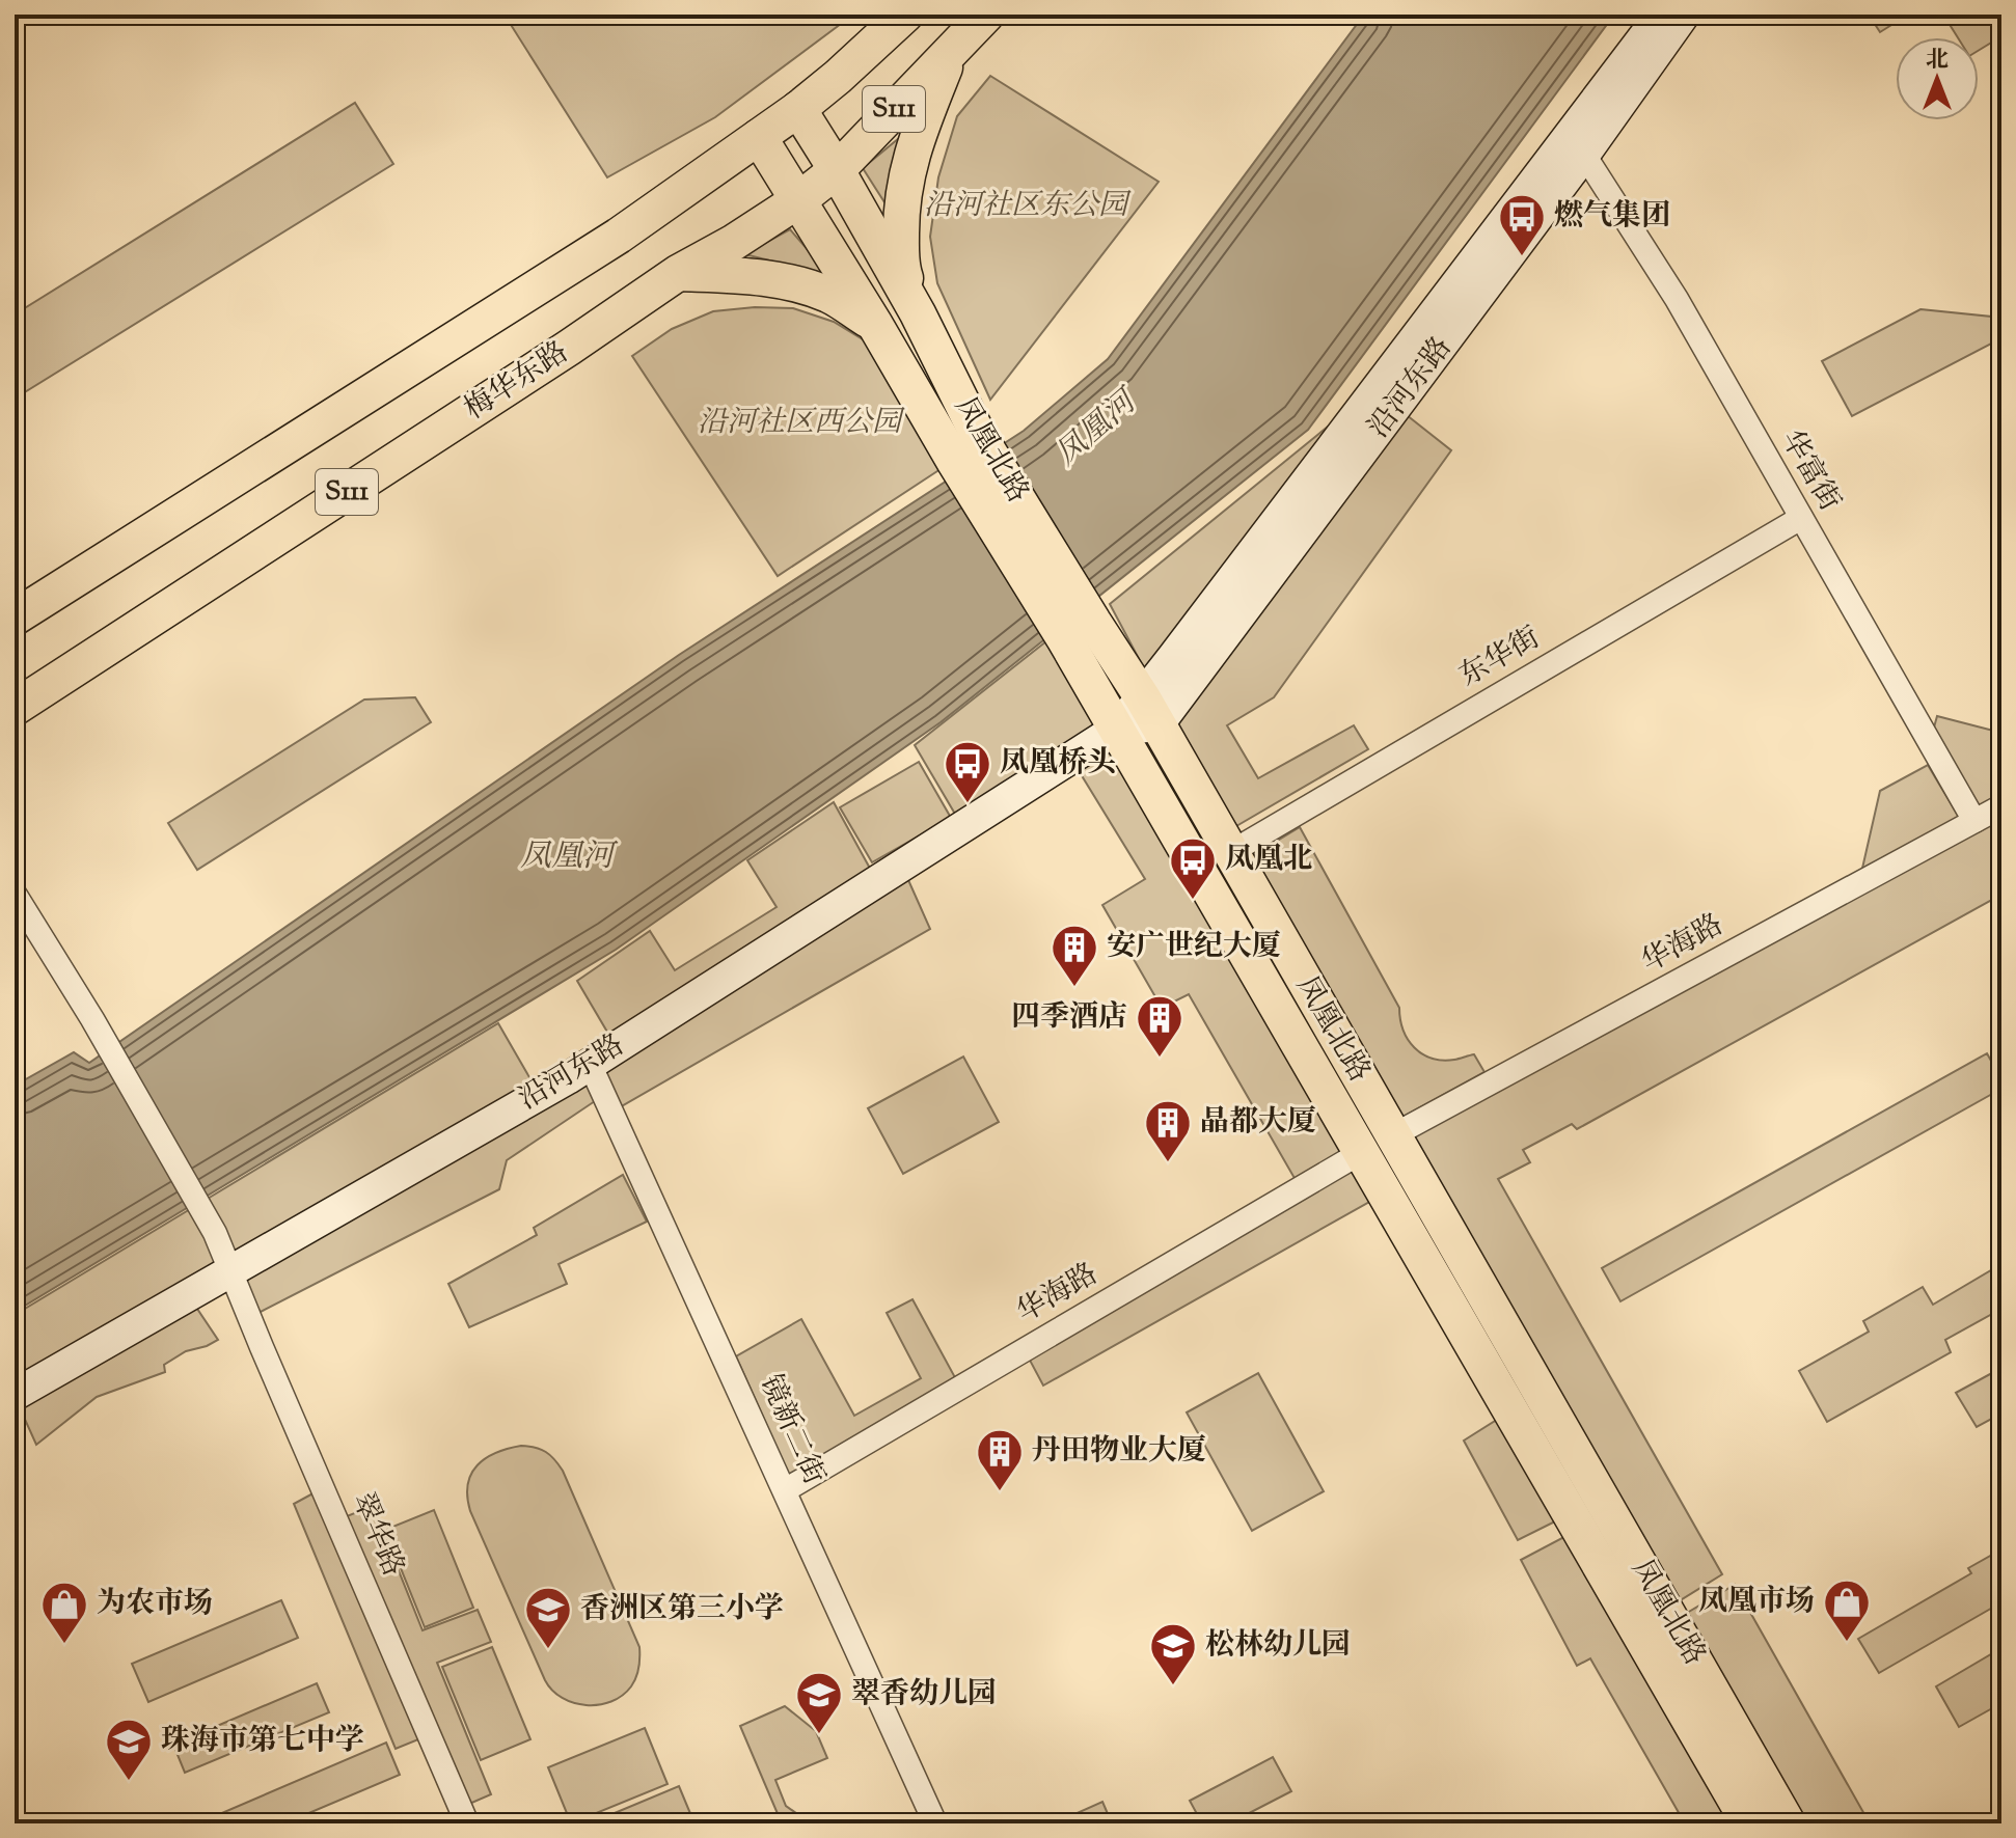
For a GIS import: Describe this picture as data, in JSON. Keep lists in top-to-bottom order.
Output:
{
  "streets": {
    "main road": ["S111", "梅华东路", "凤凰北路"],
    "street": [
      "沿河东路",
      "华富街",
      "东华街",
      "华海路",
      "镜新二街",
      "翠华路"
    ]
  },
  "crossings": [
    ["S111", "凤凰北路"],
    ["梅华东路", "凤凰北路"],
    ["沿河东路", "凤凰北路"],
    ["沿河东路", "华富街"],
    ["沿河东路", "镜新二街"],
    ["沿河东路", "翠华路"],
    ["凤凰北路", "东华街"],
    ["凤凰北路", "华海路"],
    ["华富街", "东华街"],
    ["华富街", "华海路"],
    ["华海路", "镜新二街"]
  ],
  "water": ["凤凰河"],
  "parks": ["沿河社区东公园", "沿河社区西公园"],
  "places": {
    "bus stop": ["燃气集团", "凤凰桥头", "凤凰北"],
    "building": [
      "安广世纪大厦",
      "四季酒店",
      "晶都大厦",
      "丹田物业大厦"
    ],
    "shop": ["凤凰市场", "为农市场"],
    "school or university": [
      "香洲区第三小学",
      "松林幼儿园",
      "翠香幼儿园",
      "珠海市第七中学"
    ]
  },
  "north": "top"
}
